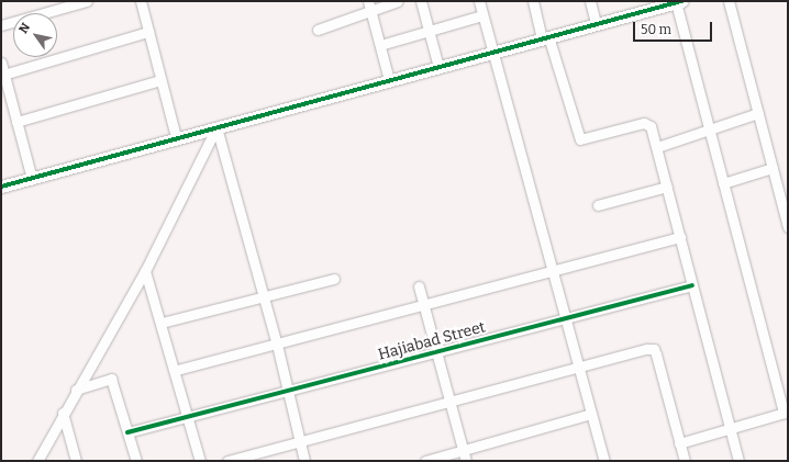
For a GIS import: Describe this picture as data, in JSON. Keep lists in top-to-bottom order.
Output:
{
  "streets": {
    "street": ["Hajiabad Street"]
  },
  "scale_bar": "50 m",
  "north": "top left"
}
